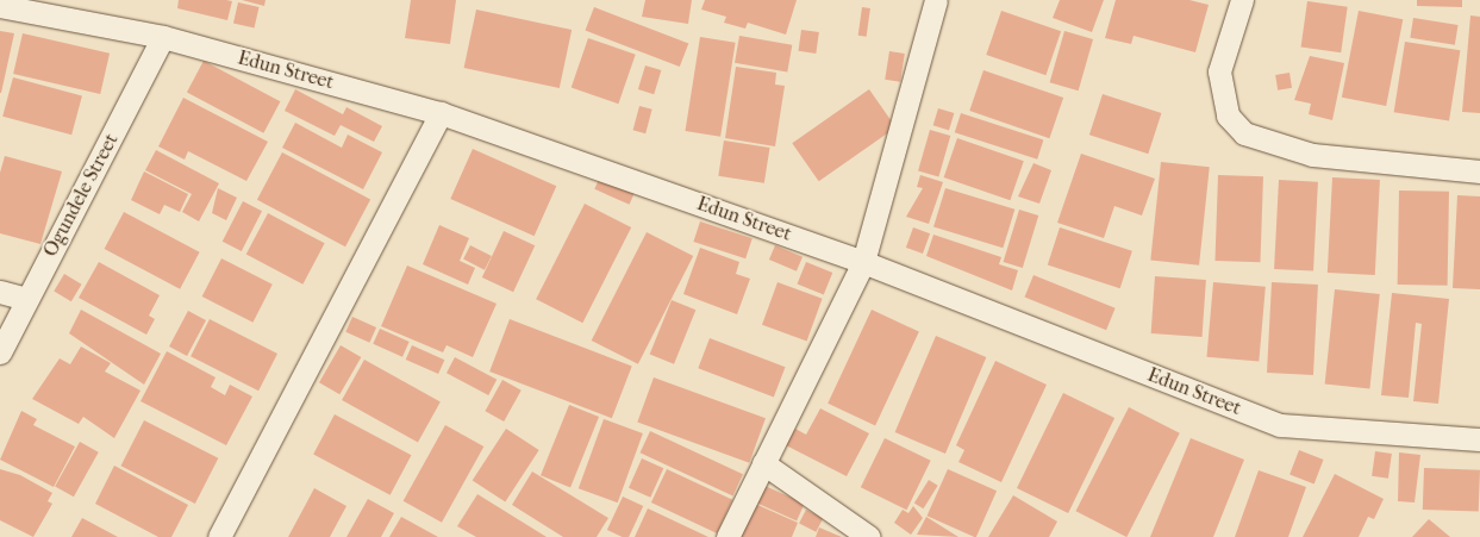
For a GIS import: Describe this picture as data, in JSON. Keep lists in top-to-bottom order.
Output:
{
  "streets": {
    "street": ["Edun Street", "Ogundele Street"]
  },
  "crossings": [
    ["Edun Street", "Ogundele Street"]
  ]
}
